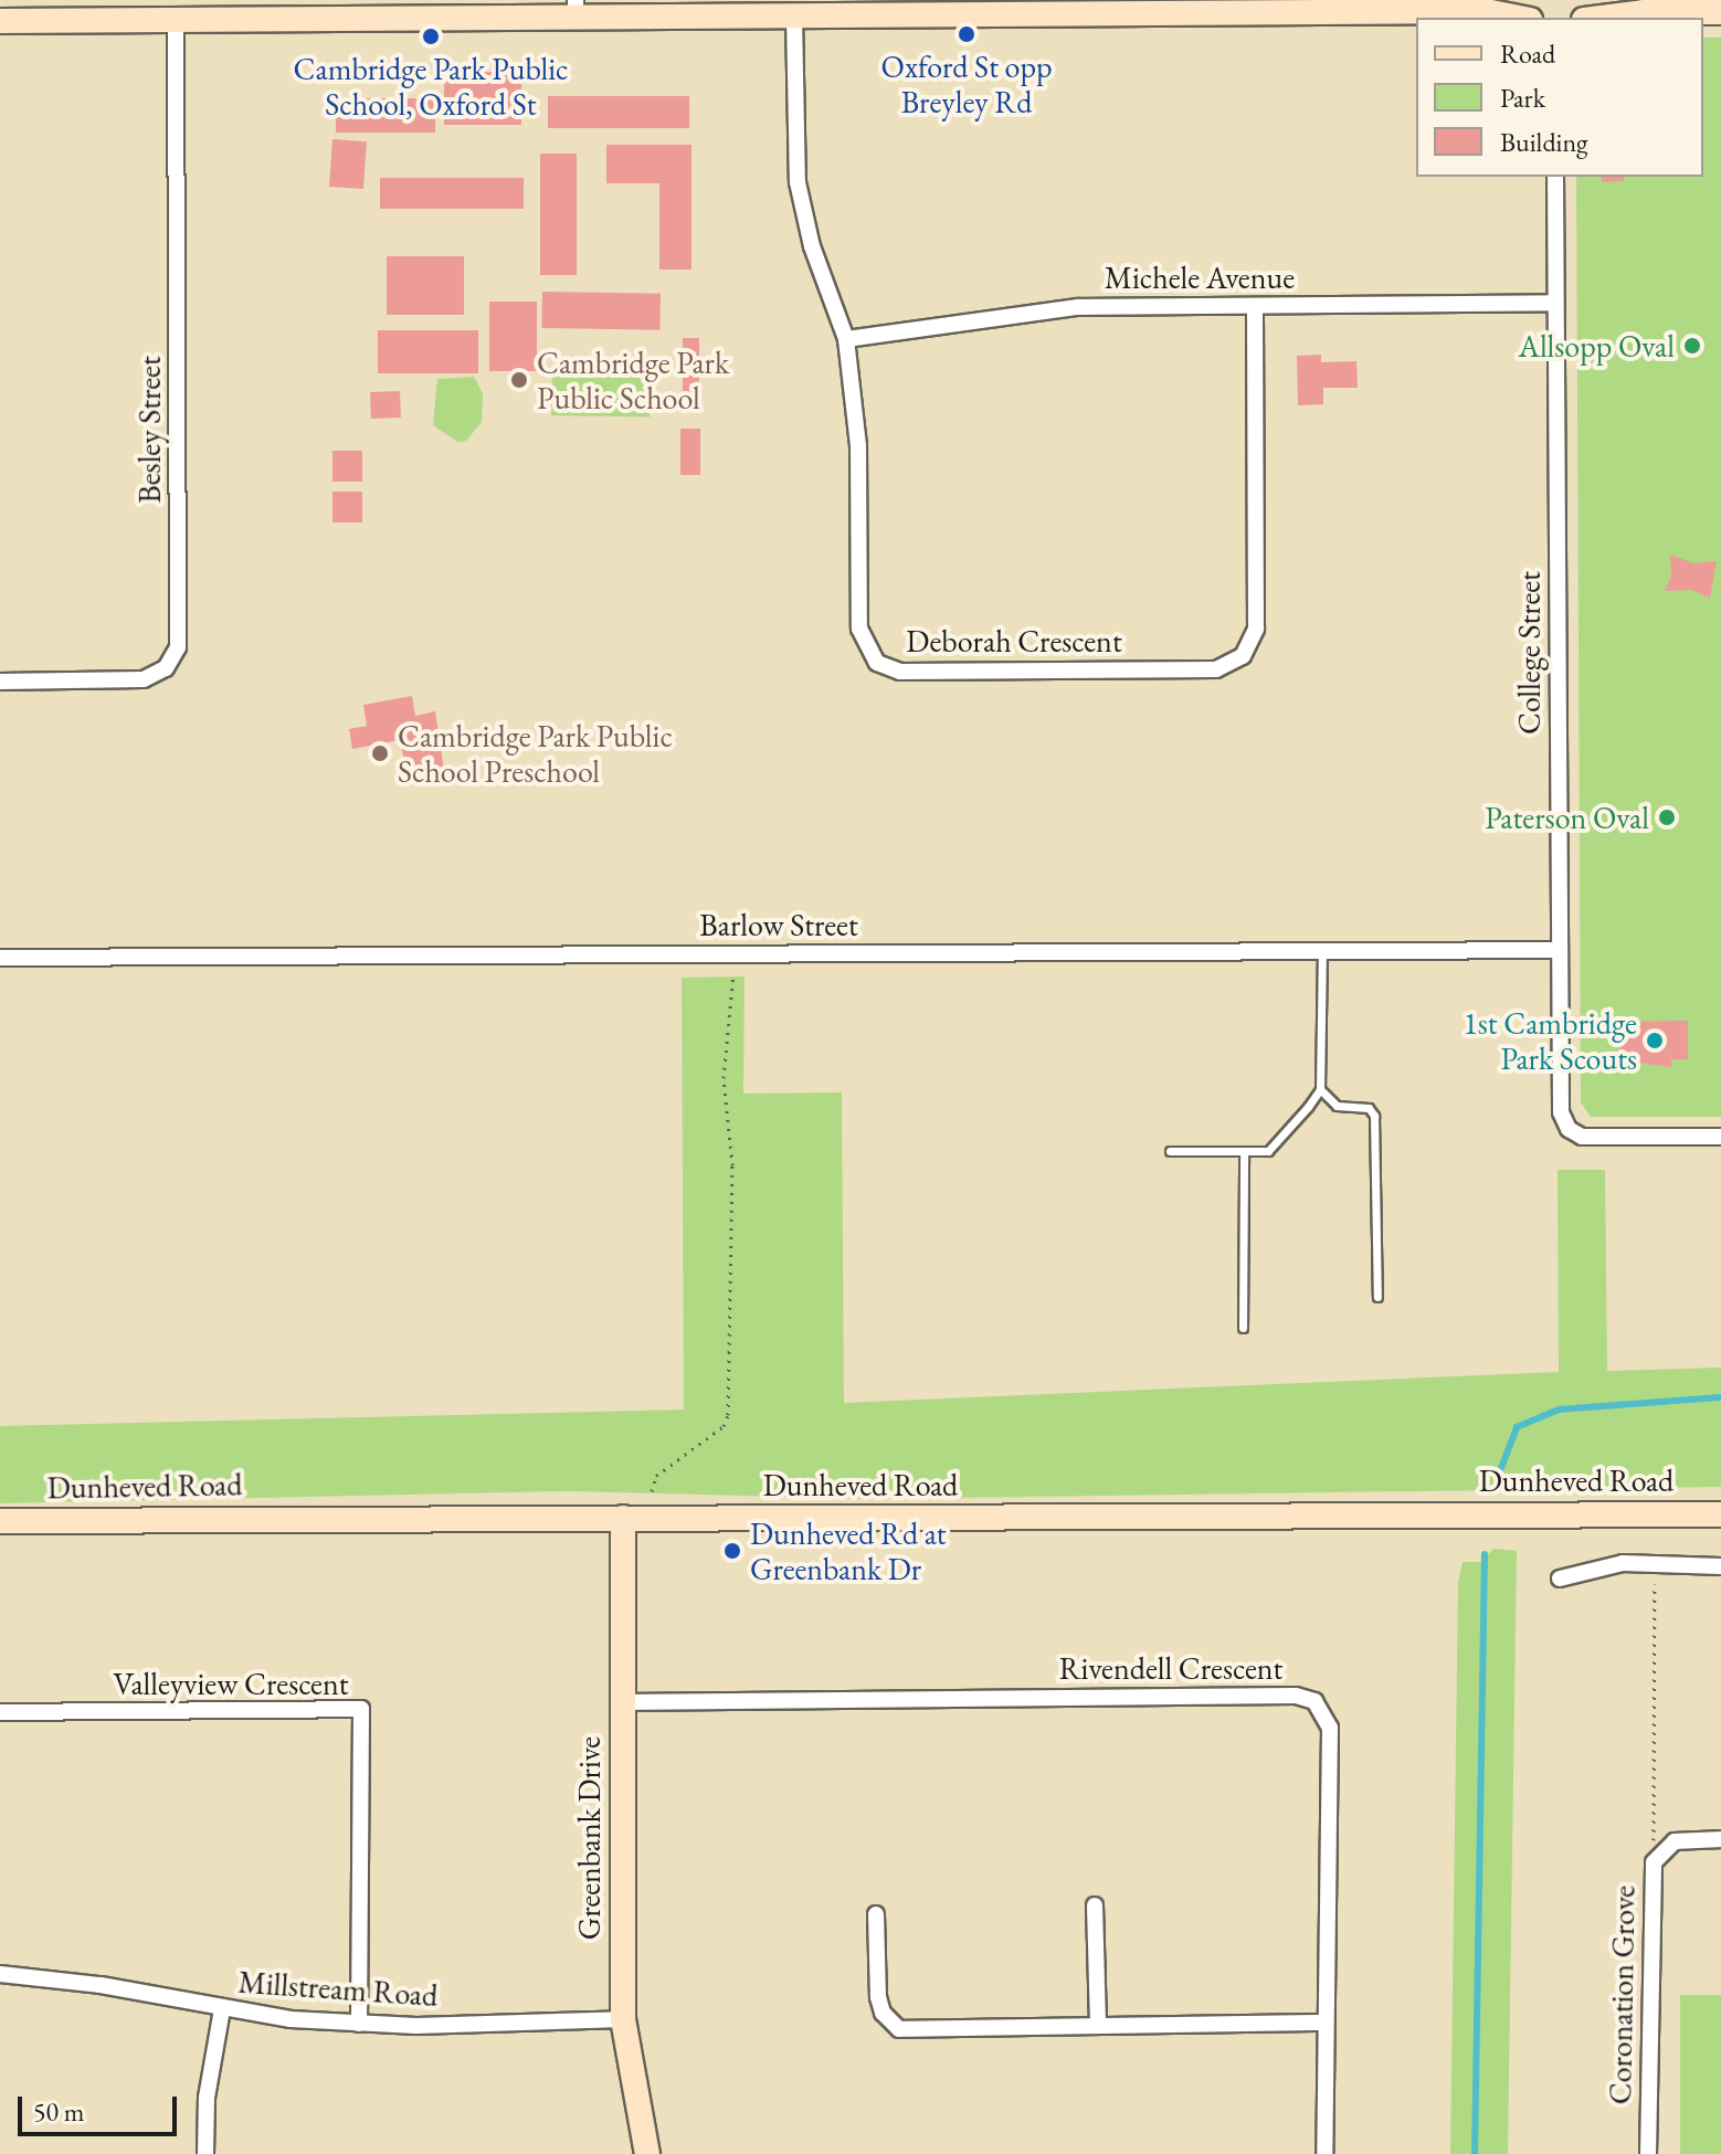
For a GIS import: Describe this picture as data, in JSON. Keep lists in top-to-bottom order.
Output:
{
  "streets": {
    "street": [
      "Michele Avenue",
      "Besley Street",
      "Deborah Crescent",
      "College Street",
      "Barlow Street",
      "Dunheved Road",
      "Rivendell Crescent",
      "Valleyview Crescent",
      "Greenbank Drive",
      "Millstream Road",
      "Coronation Grove"
    ]
  },
  "crossings": [
    ["Michele Avenue", "Deborah Crescent"],
    ["Michele Avenue", "College Street"],
    ["College Street", "Barlow Street"],
    ["Dunheved Road", "Greenbank Drive"],
    ["Rivendell Crescent", "Greenbank Drive"],
    ["Valleyview Crescent", "Millstream Road"],
    ["Greenbank Drive", "Millstream Road"]
  ],
  "places": [
    "Oxford St opp Breyley Rd",
    "Cambridge Park Public School, Oxford St",
    "Allsopp Oval",
    "Cambridge Park Public School",
    "Cambridge Park Public School Preschool",
    "Paterson Oval",
    "1st Cambridge Park Scouts",
    "Dunheved Rd at Greenbank Dr"
  ],
  "legend": ["Road", "Park", "Building"],
  "scale_bar": "50 m"
}
